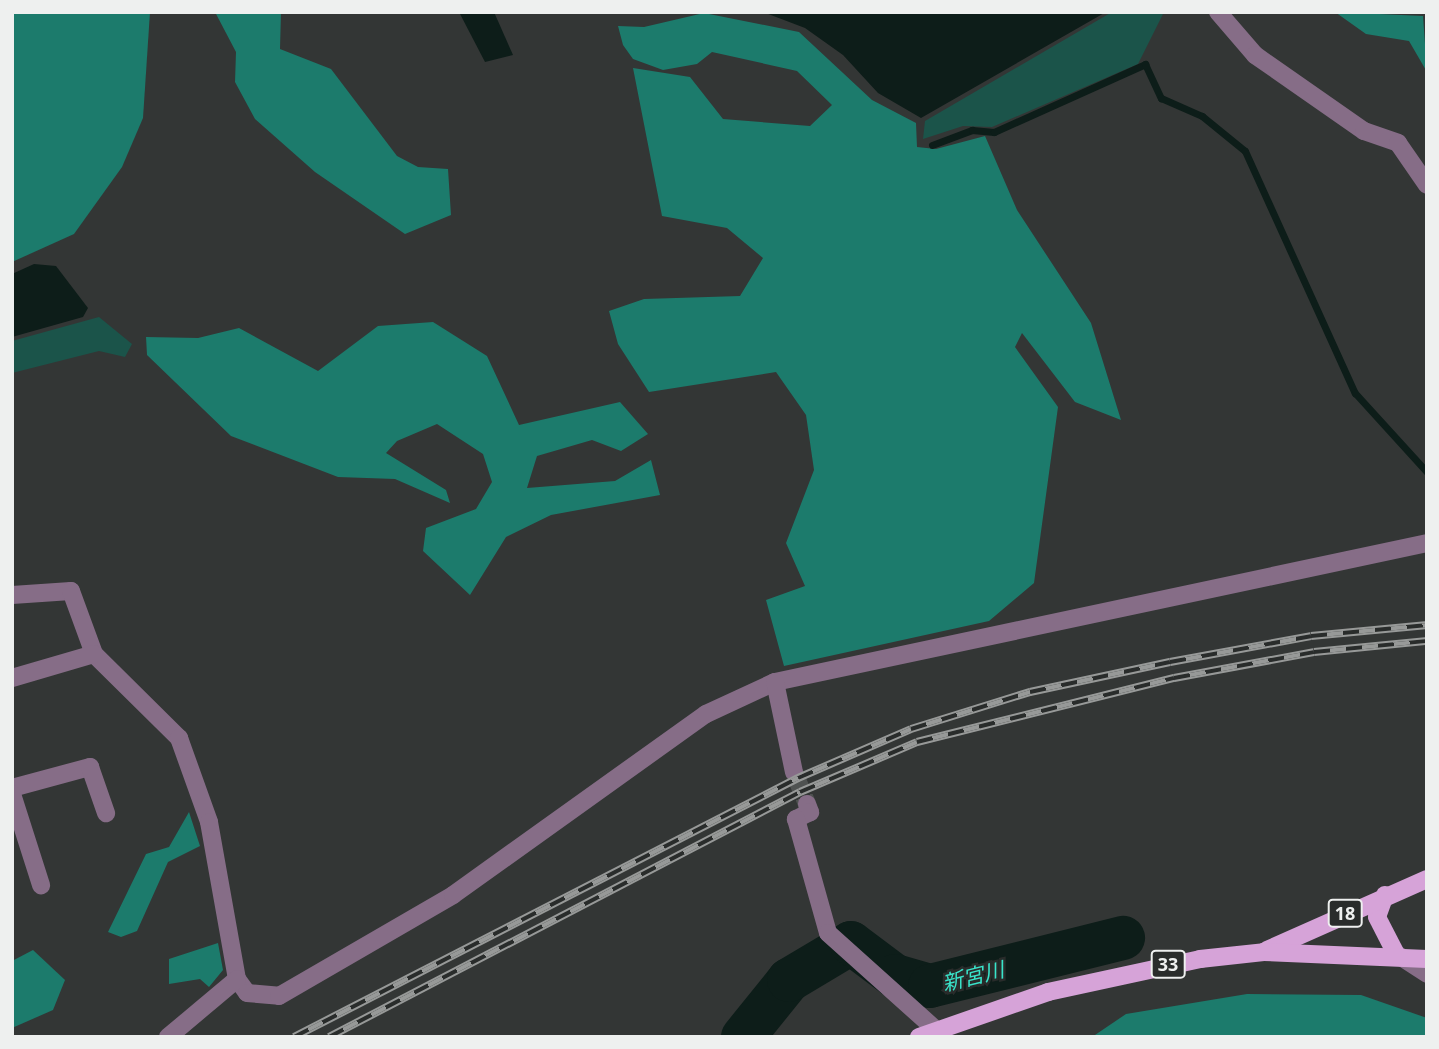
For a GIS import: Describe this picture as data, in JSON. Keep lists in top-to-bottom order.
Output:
{
  "streets": {
    "main road": ["18", "33"]
  },
  "crossings": [
    ["18", "33"]
  ],
  "water": ["新宮川"]
}
